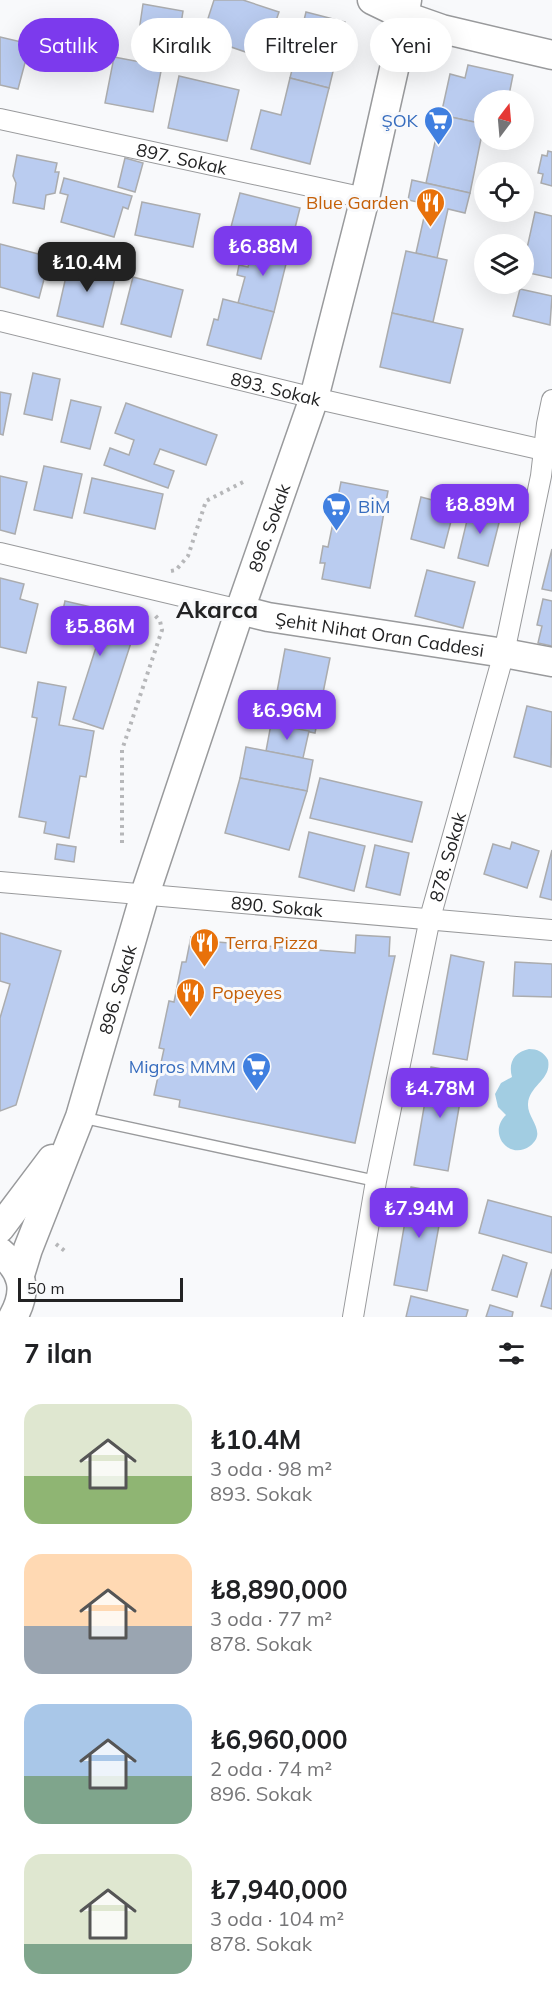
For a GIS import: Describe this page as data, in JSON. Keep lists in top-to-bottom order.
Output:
{
  "streets": {
    "street": [
      "897. Sokak",
      "893. Sokak",
      "896. Sokak",
      "Şehit Nihat Oran Caddesi",
      "878. Sokak",
      "890. Sokak"
    ]
  },
  "crossings": [
    ["897. Sokak", "896. Sokak"],
    ["893. Sokak", "896. Sokak"],
    ["893. Sokak", "878. Sokak"],
    ["896. Sokak", "Şehit Nihat Oran Caddesi"],
    ["896. Sokak", "890. Sokak"],
    ["Şehit Nihat Oran Caddesi", "878. Sokak"],
    ["878. Sokak", "890. Sokak"]
  ],
  "districts": ["Akarca"],
  "places": {
    "supermarket": ["ŞOK", "BİM", "Migros MMM"],
    "restaurant": ["Blue Garden", "Terra Pizza", "Popeyes"]
  },
  "scale_bar": "50 m",
  "north": "top",
  "page": {
    "chip": [
      "Satılık",
      "Kiralık",
      "Filtreler",
      "Yeni"
    ],
    "price": [
      "₺6.88M",
      "₺10.4M",
      "₺8.89M",
      "₺5.86M",
      "₺6.96M",
      "₺4.78M",
      "₺7.94M"
    ],
    "scale": "50 m",
    "heading": "7 ilan",
    "list": [
      {
        "name": "₺10.4M",
        "note": "3 oda · 98 m² · 893. Sokak"
      },
      {
        "name": "₺8,890,000",
        "note": "3 oda · 77 m² · 878. Sokak"
      },
      {
        "name": "₺6,960,000",
        "note": "2 oda · 74 m² · 896. Sokak"
      },
      {
        "name": "₺7,940,000",
        "note": "3 oda · 104 m² · 878. Sokak"
      }
    ]
  }
}
